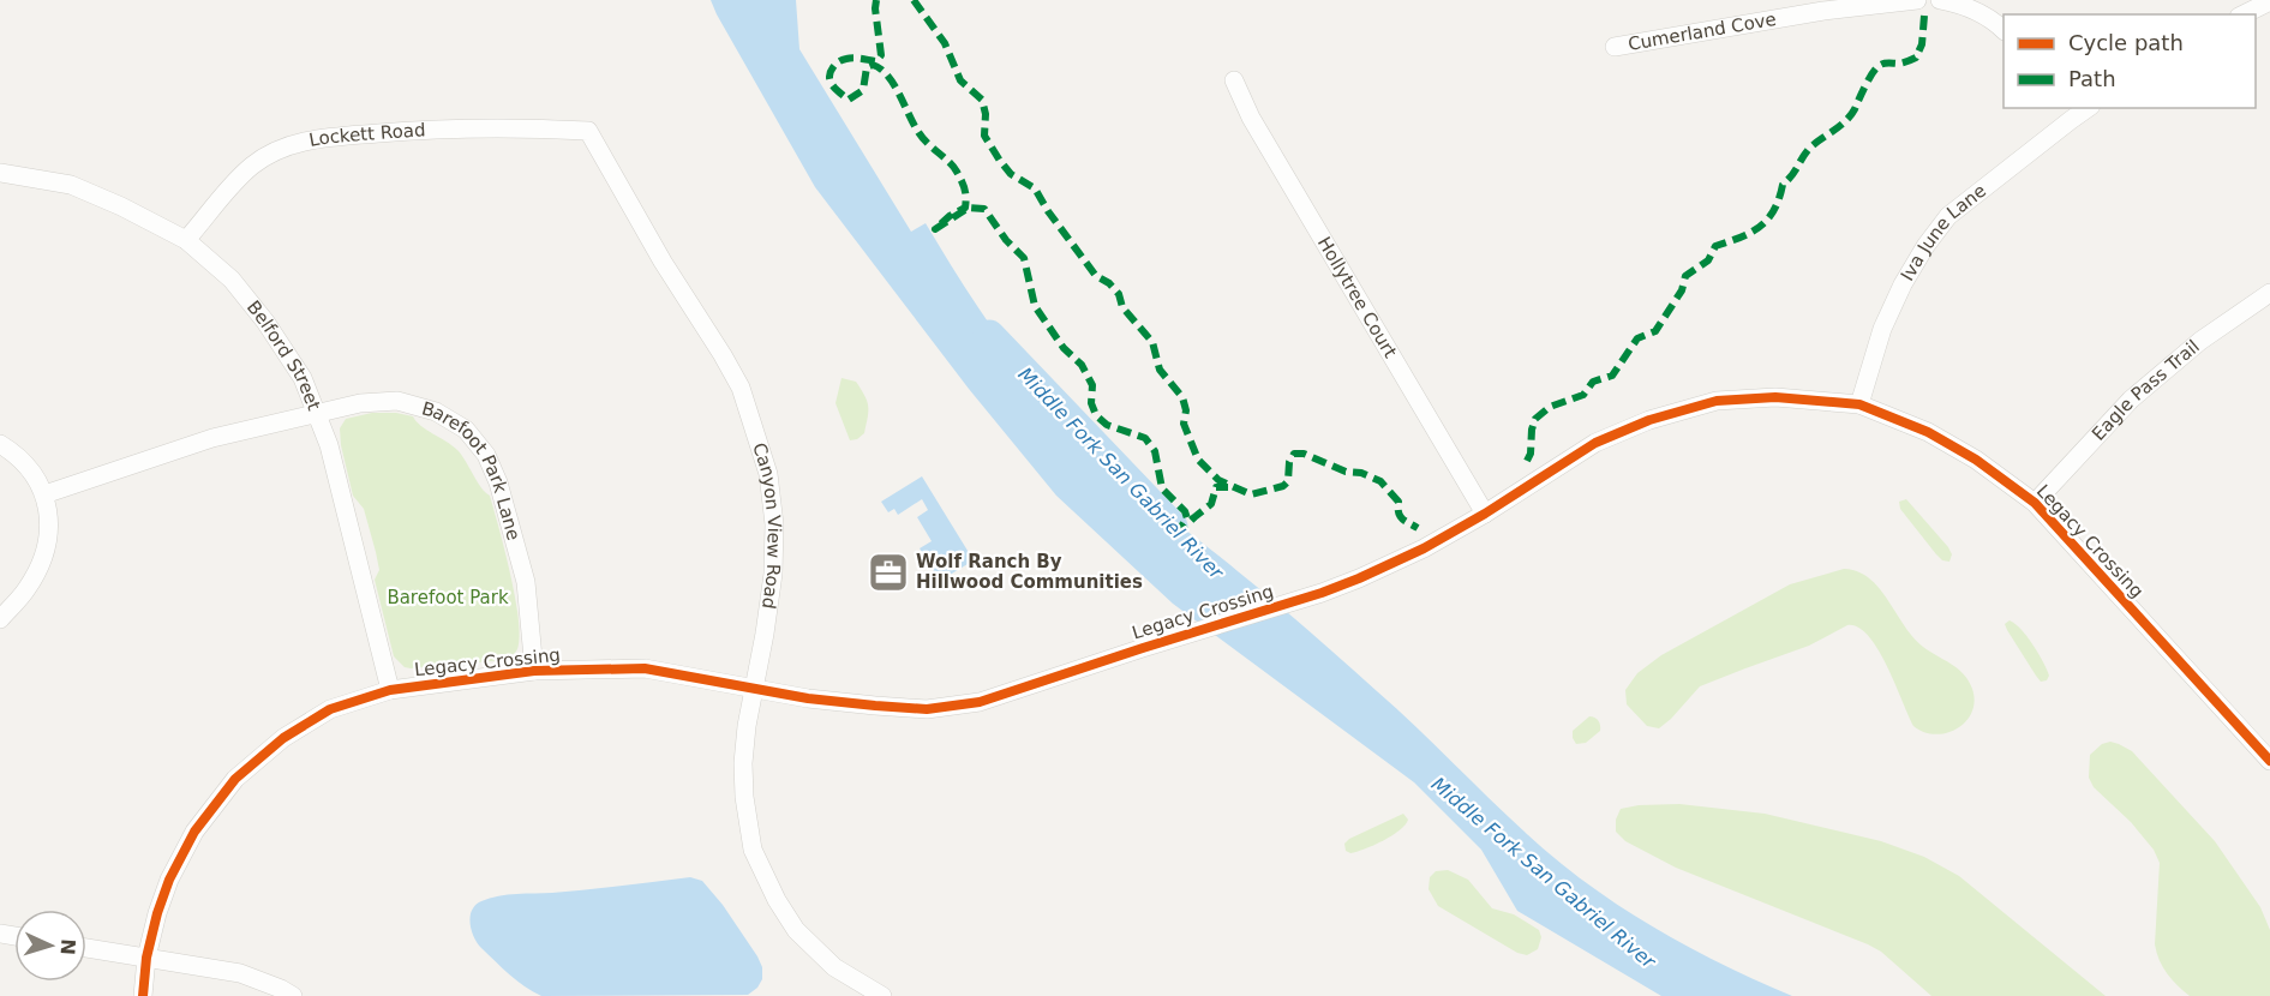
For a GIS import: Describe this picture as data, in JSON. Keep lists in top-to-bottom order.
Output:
{
  "streets": {
    "street": [
      "Cumerland Cove",
      "Lockett Road",
      "Iva June Lane",
      "Hollytree Court",
      "Belford Street",
      "Eagle Pass Trail",
      "Barefoot Park Lane",
      "Canyon View Road",
      "Legacy Crossing"
    ]
  },
  "crossings": [
    ["Lockett Road", "Belford Street"],
    ["Lockett Road", "Canyon View Road"],
    ["Iva June Lane", "Legacy Crossing"],
    ["Hollytree Court", "Legacy Crossing"],
    ["Belford Street", "Barefoot Park Lane"],
    ["Belford Street", "Legacy Crossing"],
    ["Eagle Pass Trail", "Legacy Crossing"],
    ["Barefoot Park Lane", "Legacy Crossing"],
    ["Canyon View Road", "Legacy Crossing"]
  ],
  "water": ["Middle Fork San Gabriel River"],
  "parks": ["Barefoot Park"],
  "places": {
    "office": ["Wolf Ranch By Hillwood Communities"]
  },
  "legend": ["Cycle path", "Path"],
  "north": "right"
}
